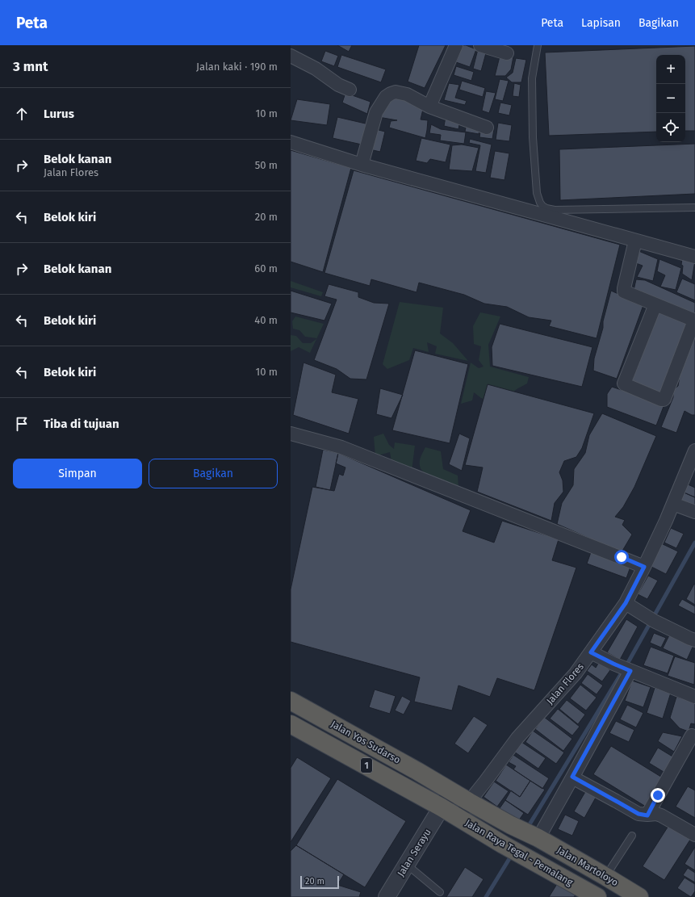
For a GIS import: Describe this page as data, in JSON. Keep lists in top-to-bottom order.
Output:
{
  "streets": {
    "highway": [
      "Jalan Yos Sudarso",
      "1",
      "Jalan Raya Tegal - Pemalang",
      "Jalan Martoloyo"
    ],
    "street": ["Jalan Flores", "Jalan Serayu"]
  },
  "crossings": [
    ["Jalan Flores", "Jalan Raya Tegal - Pemalang"],
    ["Jalan Yos Sudarso", "Jalan Serayu"],
    ["Jalan Yos Sudarso", "Jalan Raya Tegal - Pemalang"],
    ["1", "Jalan Serayu"],
    ["1", "Jalan Raya Tegal - Pemalang"],
    ["Jalan Serayu", "Jalan Raya Tegal - Pemalang"],
    ["Jalan Raya Tegal - Pemalang", "Jalan Martoloyo"]
  ],
  "scale_bar": "20 m",
  "page": {
    "header": "Peta",
    "nav": ["Peta", "Lapisan", "Bagikan"],
    "heading": ["3 mnt", "Jalan kaki · 190 m"],
    "map_buttons": ["+", "−"],
    "list": [
      ["Lurus", "10 m"],
      ["Belok kanan", "Jalan Flores", "50 m"],
      ["Belok kiri", "20 m"],
      ["Belok kanan", "60 m"],
      ["Belok kiri", "40 m"],
      ["Belok kiri", "10 m"],
      "Tiba di tujuan"
    ],
    "buttons": ["Simpan", "Bagikan"],
    "scale": "20 m"
  }
}
